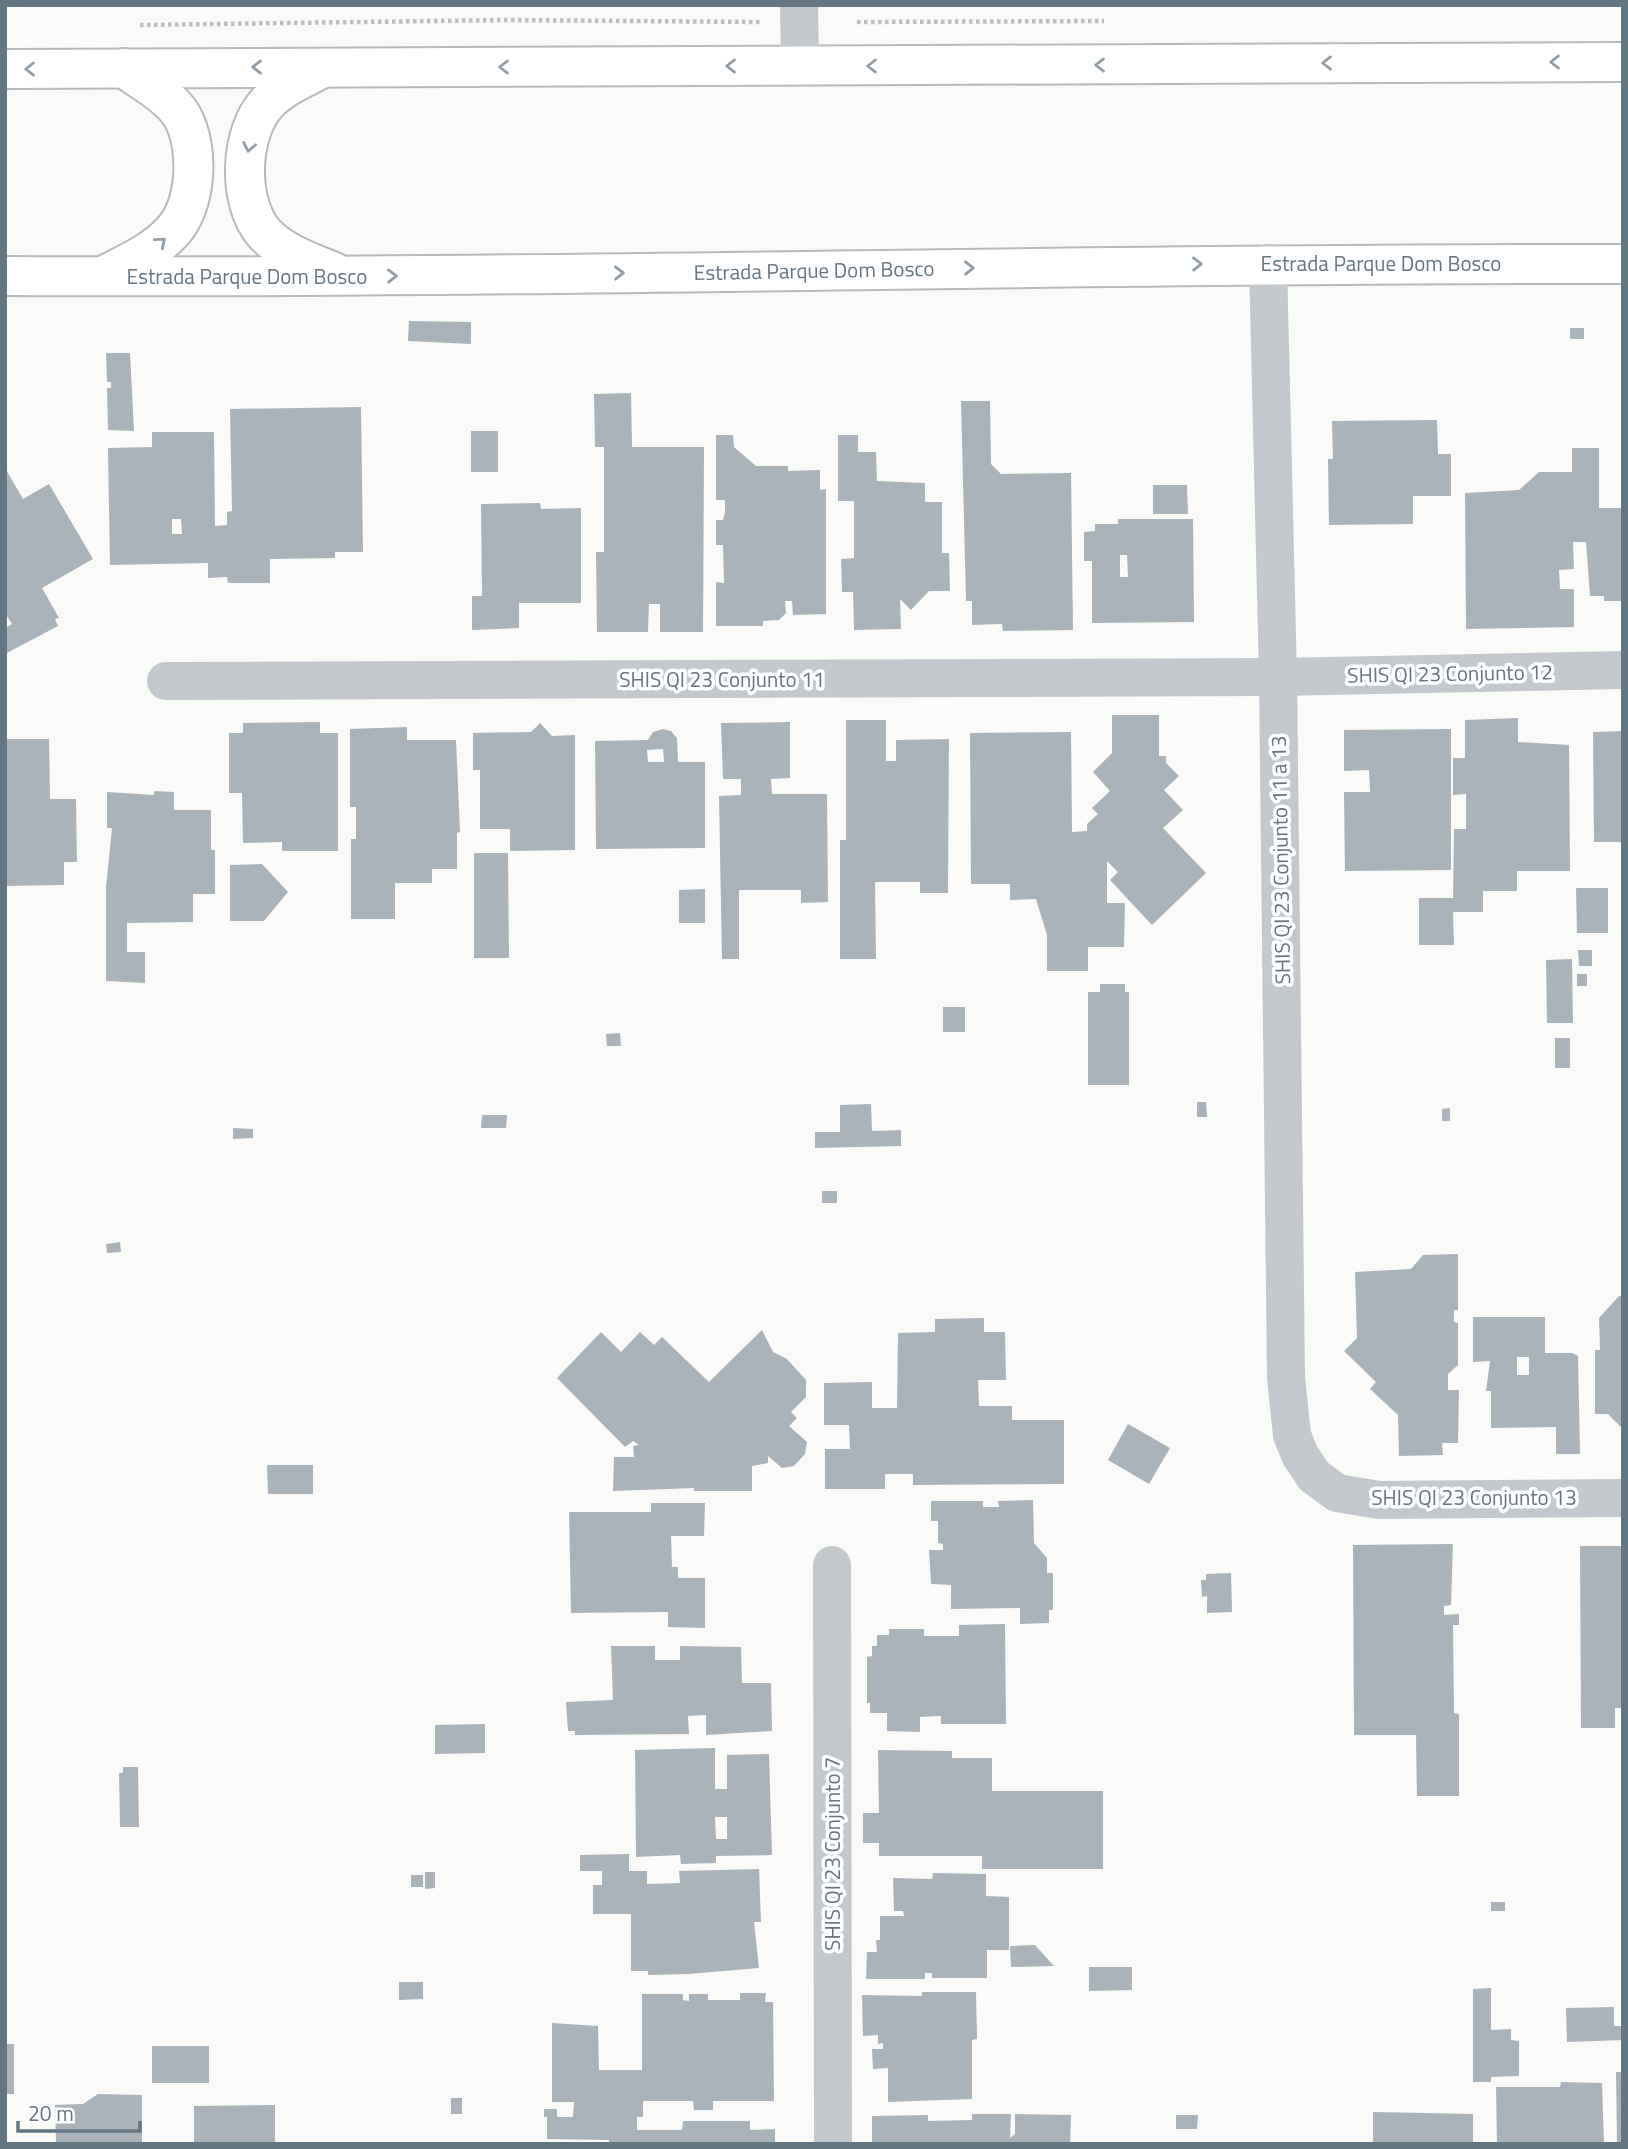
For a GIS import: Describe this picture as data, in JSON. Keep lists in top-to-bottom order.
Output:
{
  "streets": {
    "main road": ["Estrada Parque Dom Bosco"],
    "street": [
      "SHIS QI 23 Conjunto 12",
      "SHIS QI 23 Conjunto 11",
      "SHIS QI 23 Conjunto 11 a 13",
      "SHIS QI 23 Conjunto 13",
      "SHIS QI 23 Conjunto 7"
    ]
  },
  "crossings": [
    ["Estrada Parque Dom Bosco", "SHIS QI 23 Conjunto 11 a 13"],
    ["SHIS QI 23 Conjunto 12", "SHIS QI 23 Conjunto 11"],
    ["SHIS QI 23 Conjunto 12", "SHIS QI 23 Conjunto 11 a 13"],
    ["SHIS QI 23 Conjunto 11", "SHIS QI 23 Conjunto 11 a 13"],
    ["SHIS QI 23 Conjunto 11 a 13", "SHIS QI 23 Conjunto 13"]
  ],
  "scale_bar": "20 m"
}
